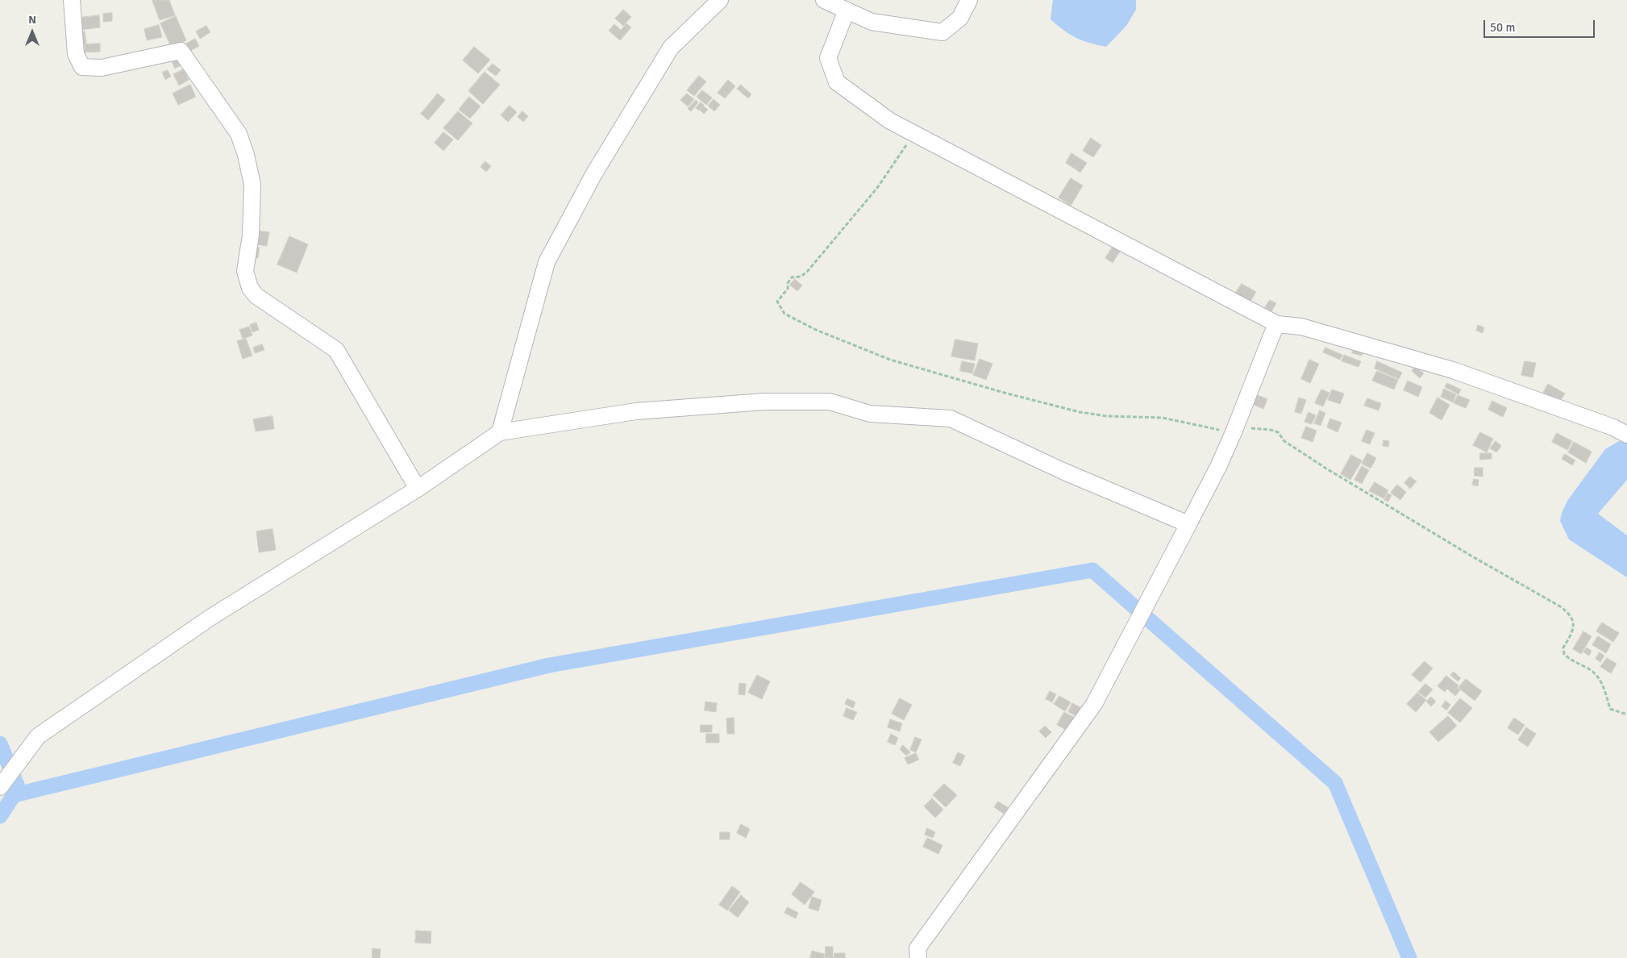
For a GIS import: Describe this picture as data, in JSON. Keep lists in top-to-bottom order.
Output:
{
  "scale_bar": "50 m",
  "north": "top"
}
